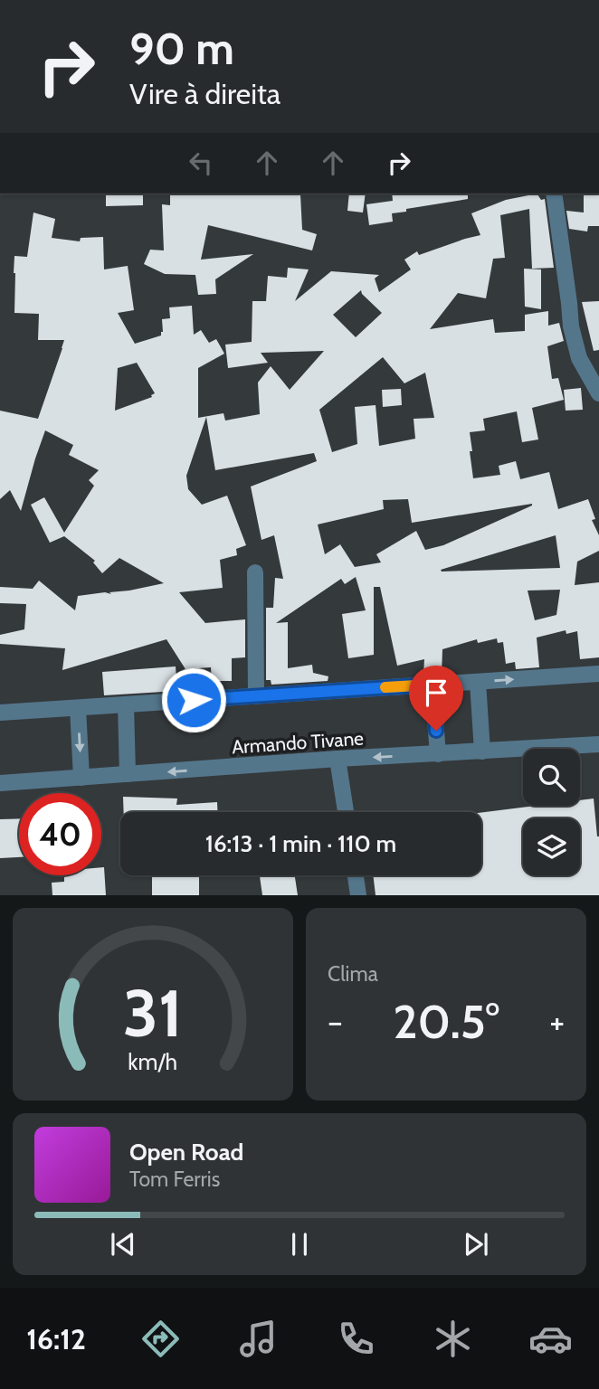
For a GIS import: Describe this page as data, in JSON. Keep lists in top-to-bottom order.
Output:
{
  "streets": {
    "street": ["Armando Tivane"]
  },
  "page": {
    "turn": ["90 m", "Vire à direita"],
    "limit": "40",
    "trip": "16:13 · 1 min · 110 m",
    "tile": "Clima",
    "heat": ["−", "20.5°", "+"],
    "song": ["Open Road", "Tom Ferris"],
    "tabs": "16:12",
    "gauge": ["31", "km/h"]
  }
}
